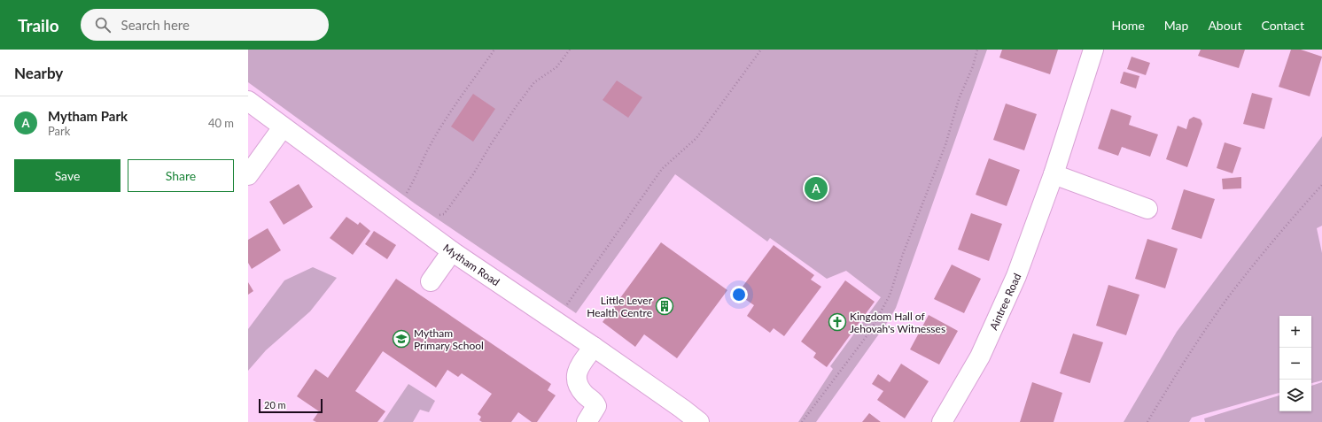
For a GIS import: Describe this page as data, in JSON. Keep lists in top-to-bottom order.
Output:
{
  "streets": {
    "street": ["Mytham Road", "Aintree Road"]
  },
  "places": {
    "building": ["Little Lever Health Centre"],
    "church": ["Kingdom Hall of Jehovah's Witnesses"],
    "school or university": ["Mytham Primary School"]
  },
  "scale_bar": "20 m",
  "page": {
    "header": "Trailo",
    "search": "Search here",
    "nav": [
      "Home",
      "Map",
      "About",
      "Contact"
    ],
    "heading": "Nearby",
    "list": [
      {
        "mark": "A",
        "name": "Mytham Park",
        "note": "Park",
        "value": "40 m"
      }
    ],
    "buttons": ["Save", "Share"],
    "pins": "A",
    "map_buttons": ["+", "−"],
    "scale": "20 m"
  }
}
